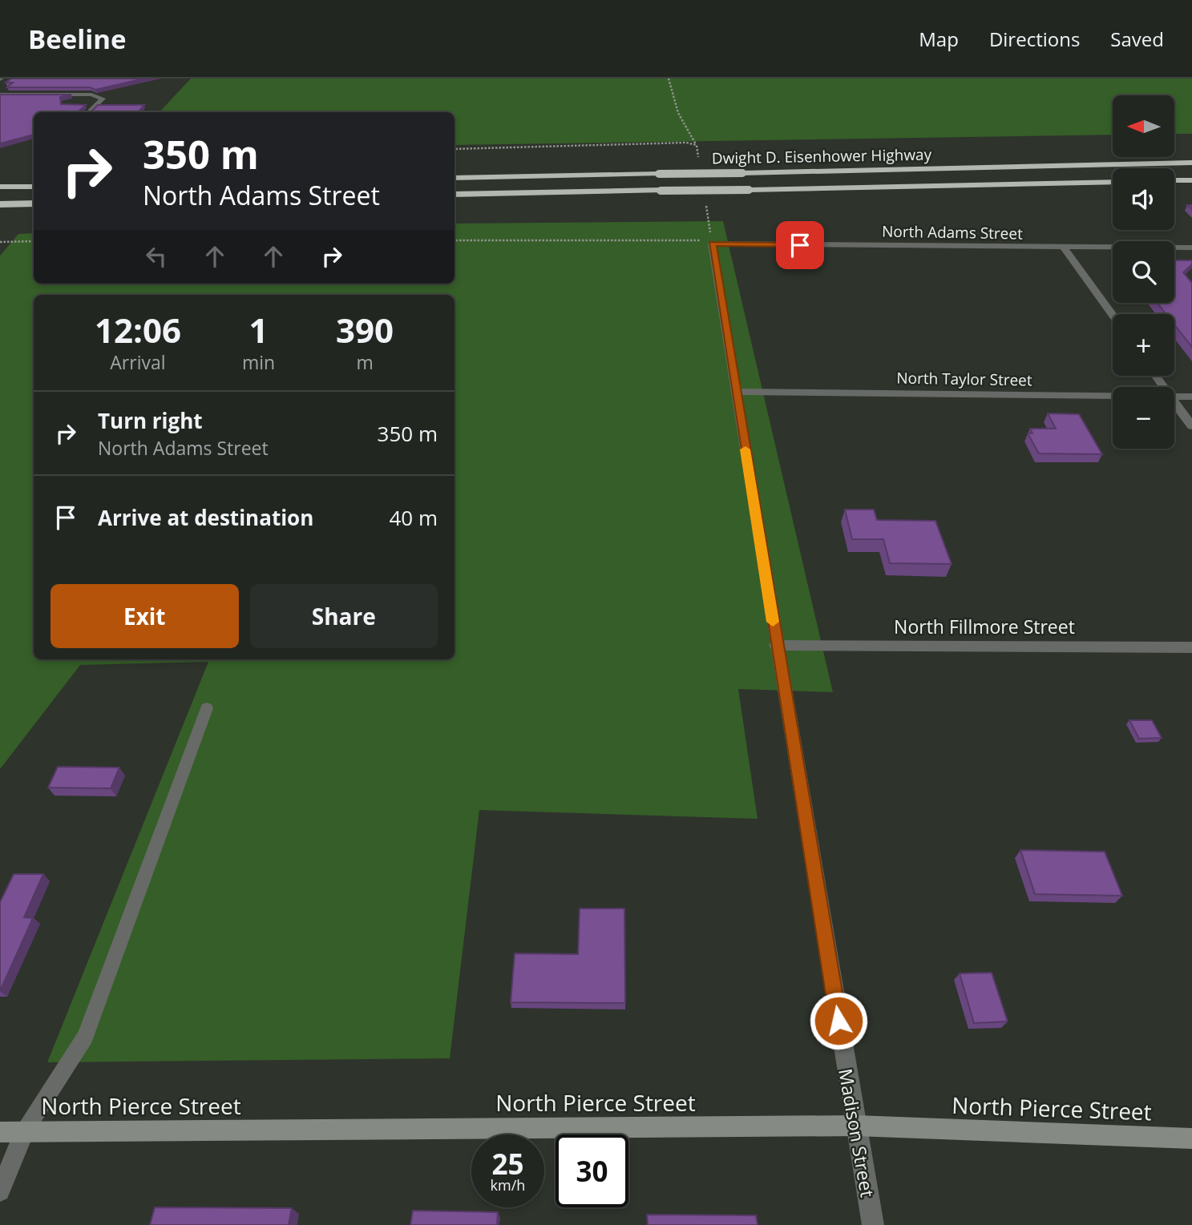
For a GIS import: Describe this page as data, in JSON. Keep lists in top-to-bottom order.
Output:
{
  "streets": {
    "highway": ["Dwight D. Eisenhower Highway"],
    "main road": ["North Pierce Street"],
    "street": [
      "North Adams Street",
      "North Taylor Street",
      "North Fillmore Street",
      "Madison Street"
    ]
  },
  "crossings": [
    ["North Adams Street", "Madison Street"],
    ["North Taylor Street", "Madison Street"],
    ["North Fillmore Street", "Madison Street"],
    ["North Pierce Street", "Madison Street"]
  ],
  "north": "left",
  "page": {
    "header": "Beeline",
    "nav": ["Map", "Directions", "Saved"],
    "map_buttons": ["+", "−"],
    "turn": ["350 m", "North Adams Street"],
    "eta": [
      "12:06",
      "Arrival",
      "1",
      "min",
      "390",
      "m"
    ],
    "list": [
      {
        "name": "Turn right",
        "note": "North Adams Street",
        "value": "350 m"
      },
      {
        "name": "Arrive at destination",
        "value": "40 m"
      }
    ],
    "buttons": ["Exit", "Share"],
    "speed": "25 km/h",
    "limit": "30"
  }
}
